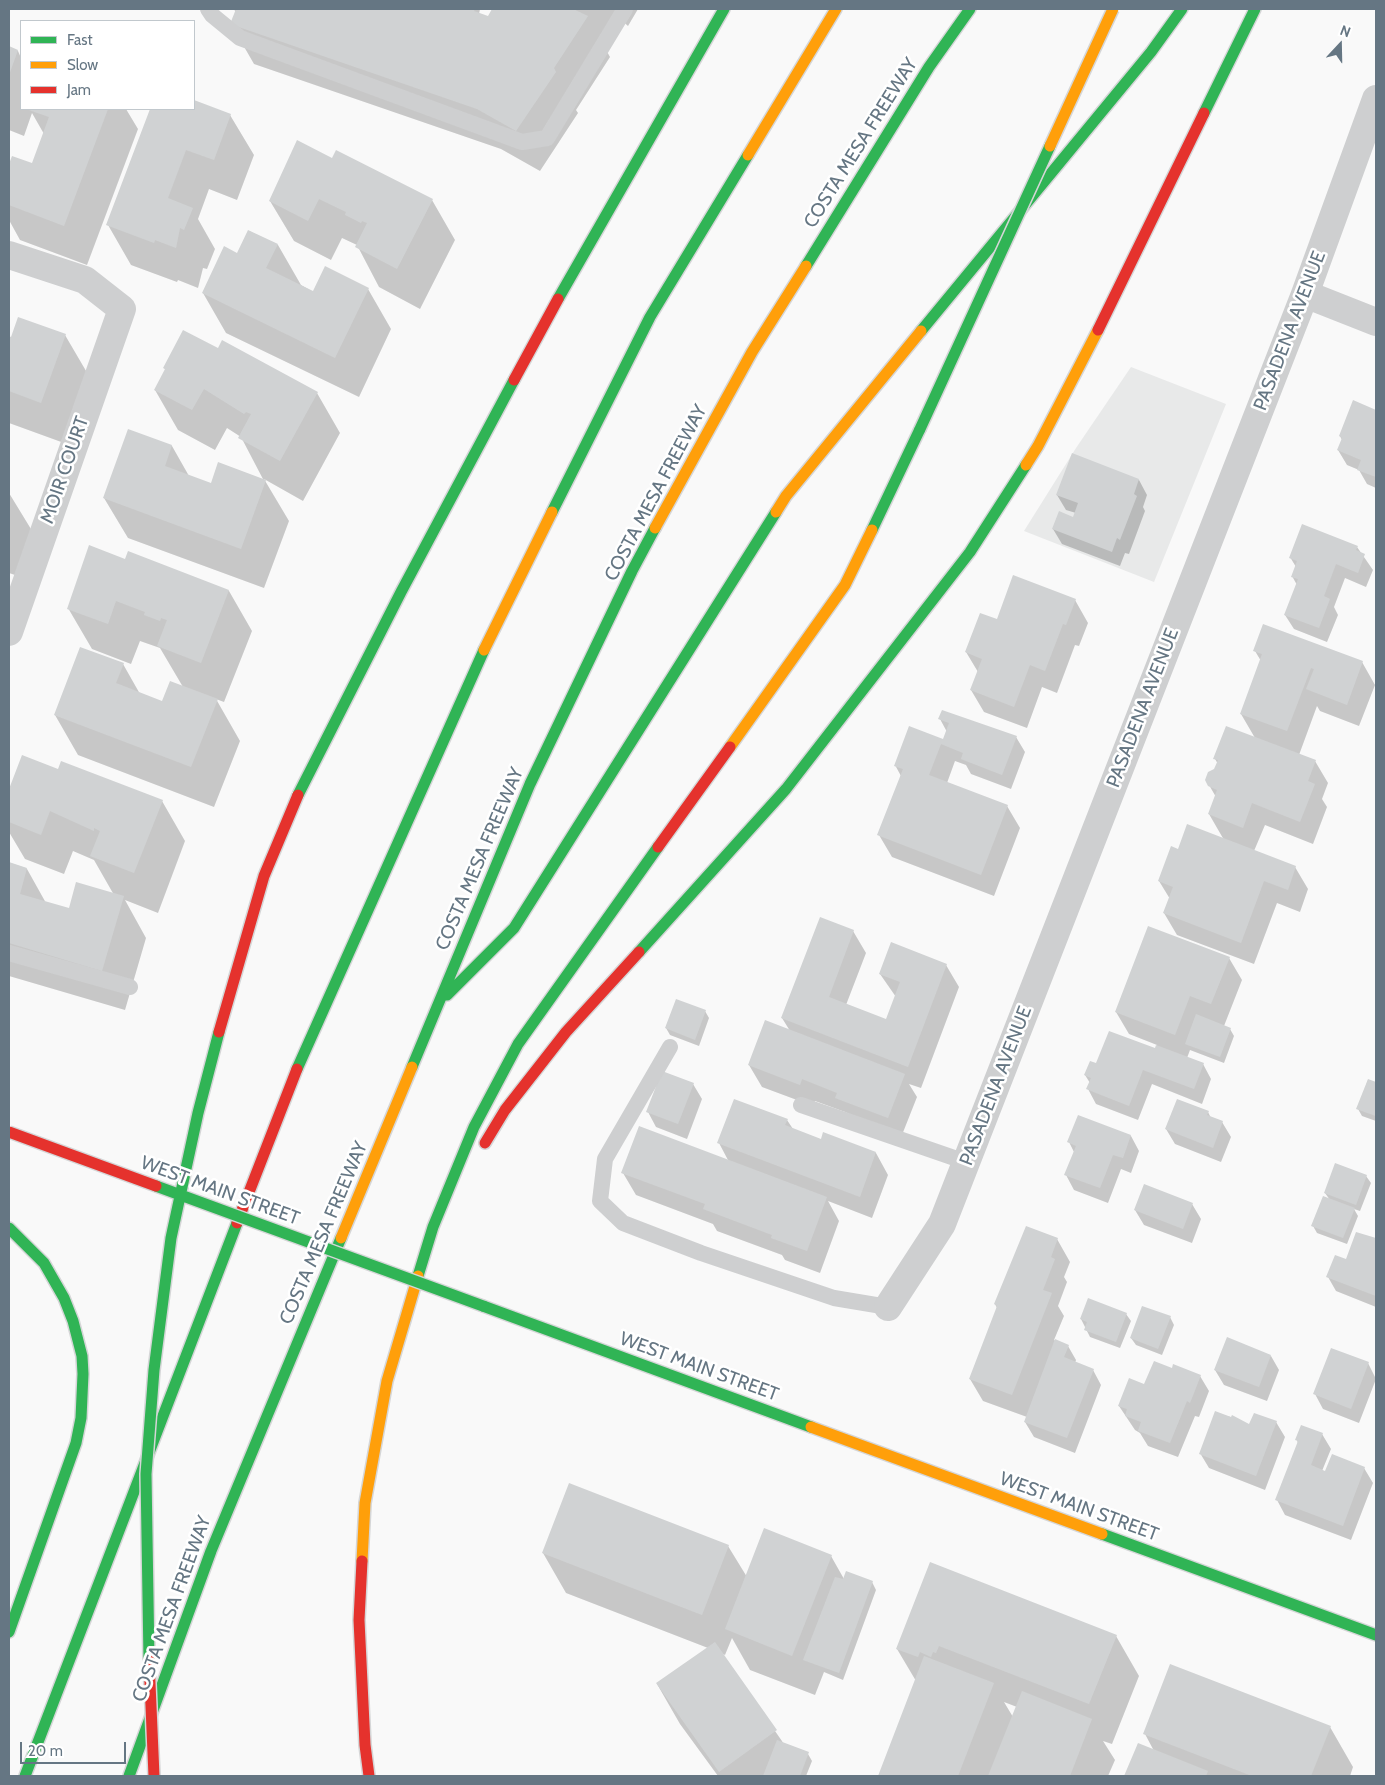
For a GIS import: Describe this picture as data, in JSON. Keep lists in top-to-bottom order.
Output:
{
  "streets": {
    "main road": ["COSTA MESA FREEWAY", "WEST MAIN STREET"],
    "street": ["PASADENA AVENUE", "MOIR COURT"]
  },
  "legend": ["Fast", "Slow", "Jam"],
  "scale_bar": "20 m",
  "north": "top"
}
